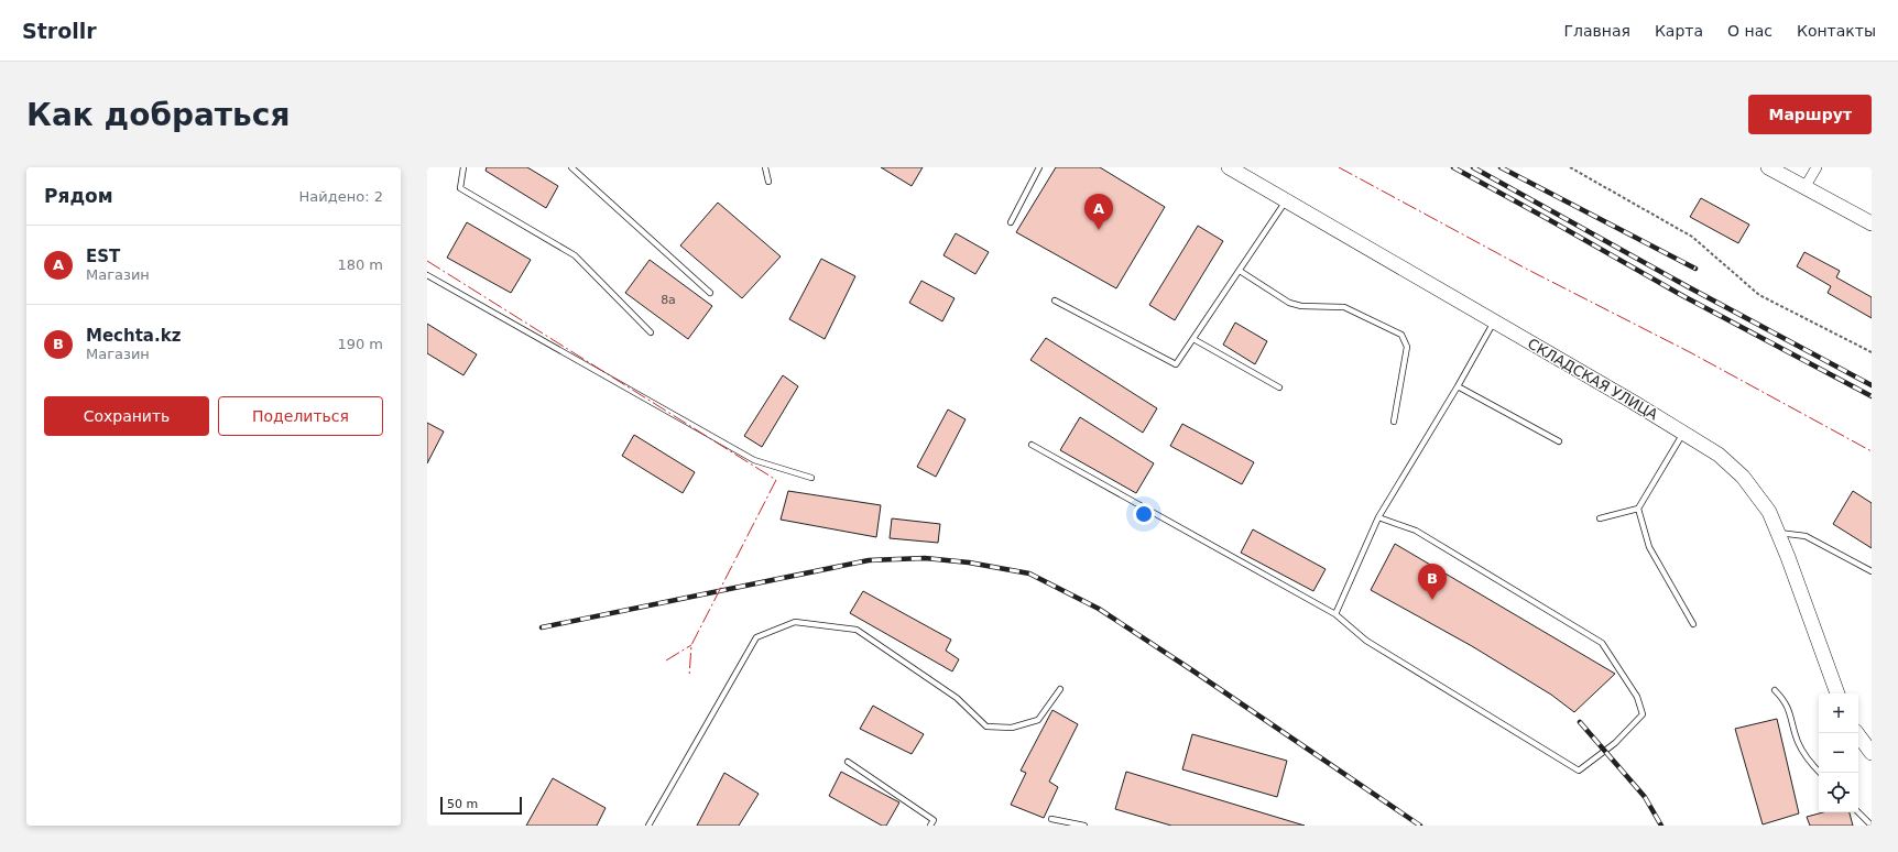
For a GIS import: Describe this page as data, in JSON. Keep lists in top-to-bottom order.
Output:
{
  "streets": {
    "main road": ["СКЛАДСКАЯ УЛИЦА"]
  },
  "house_numbers": ["8а"],
  "scale_bar": "50 m",
  "page": {
    "header": "Strollr",
    "nav": [
      "Главная",
      "Карта",
      "О нас",
      "Контакты"
    ],
    "buttons": [
      "Маршрут",
      ["Сохранить", "Поделиться"]
    ],
    "title": "Как добраться",
    "heading": ["Рядом", "Найдено: 2"],
    "pins": ["A", "B"],
    "list": [
      {
        "mark": "A",
        "name": "EST",
        "note": "Магазин",
        "value": "180 m"
      },
      {
        "mark": "B",
        "name": "Mechta.kz",
        "note": "Магазин",
        "value": "190 m"
      }
    ],
    "map_buttons": ["+", "−"],
    "scale": "50 m"
  }
}
